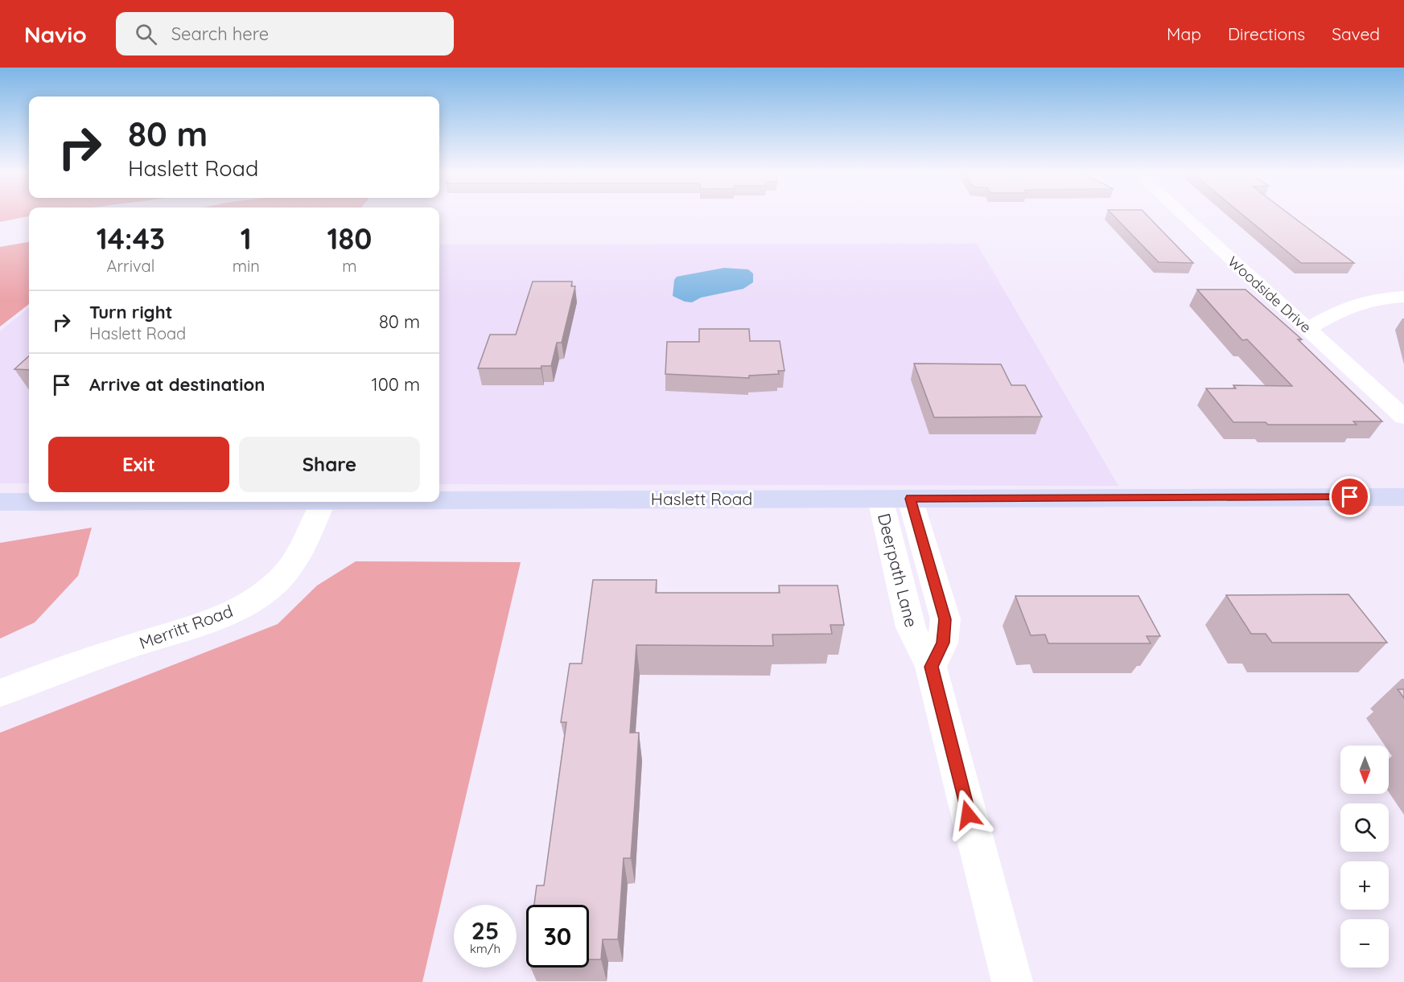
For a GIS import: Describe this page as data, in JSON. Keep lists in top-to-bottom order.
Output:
{
  "streets": {
    "main road": ["Haslett Road"],
    "street": ["Woodside Drive", "Deerpath Lane", "Merritt Road"]
  },
  "crossings": [
    ["Haslett Road", "Deerpath Lane"]
  ],
  "north": "bottom",
  "page": {
    "header": "Navio",
    "search": "Search here",
    "nav": ["Map", "Directions", "Saved"],
    "turn": ["80 m", "Haslett Road"],
    "eta": [
      "14:43",
      "Arrival",
      "1",
      "min",
      "180",
      "m"
    ],
    "list": [
      {
        "name": "Turn right",
        "note": "Haslett Road",
        "value": "80 m"
      },
      {
        "name": "Arrive at destination",
        "value": "100 m"
      }
    ],
    "buttons": ["Exit", "Share"],
    "map_buttons": ["+", "−"],
    "speed": "25 km/h",
    "limit": "30"
  }
}
